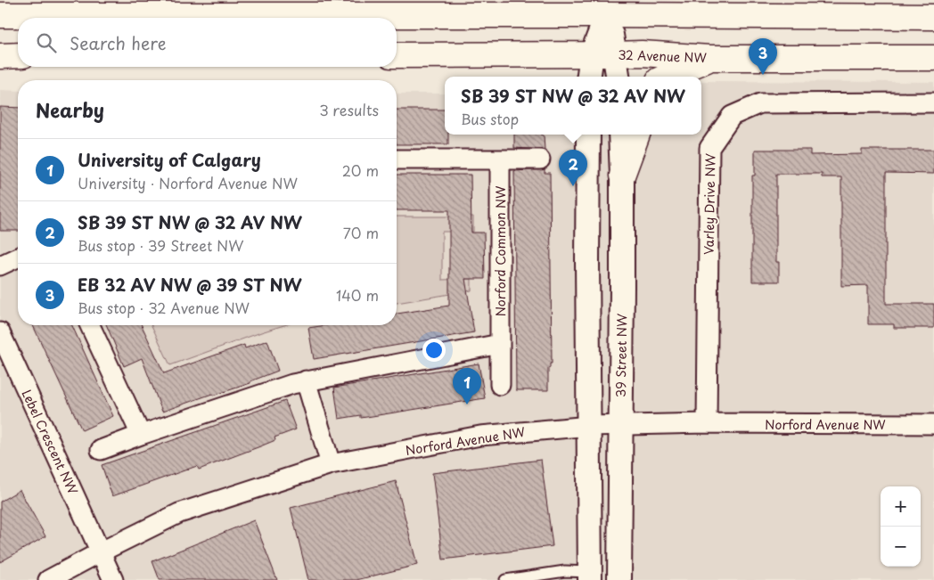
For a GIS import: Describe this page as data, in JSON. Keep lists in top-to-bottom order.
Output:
{
  "streets": {
    "main road": ["32 Avenue NW"],
    "street": [
      "Varley Drive NW",
      "Norford Common NW",
      "39 Street NW",
      "Norford Avenue NW",
      "Lebel Crescent NW"
    ]
  },
  "crossings": [
    ["Varley Drive NW", "Norford Avenue NW"],
    ["39 Street NW", "Norford Avenue NW"],
    ["Norford Avenue NW", "Lebel Crescent NW"]
  ],
  "page": {
    "search": "Search here",
    "pins": ["3", "2", "1"],
    "popup": ["SB 39 ST NW @ 32 AV NW", "Bus stop"],
    "heading": ["Nearby", "3 results"],
    "list": [
      {
        "mark": "1",
        "name": "University of Calgary",
        "note": "University · Norford Avenue NW",
        "value": "20 m"
      },
      {
        "mark": "2",
        "name": "SB 39 ST NW @ 32 AV NW",
        "note": "Bus stop · 39 Street NW",
        "value": "70 m"
      },
      {
        "mark": "3",
        "name": "EB 32 AV NW @ 39 ST NW",
        "note": "Bus stop · 32 Avenue NW",
        "value": "140 m"
      }
    ],
    "map_buttons": ["+", "−"]
  }
}
